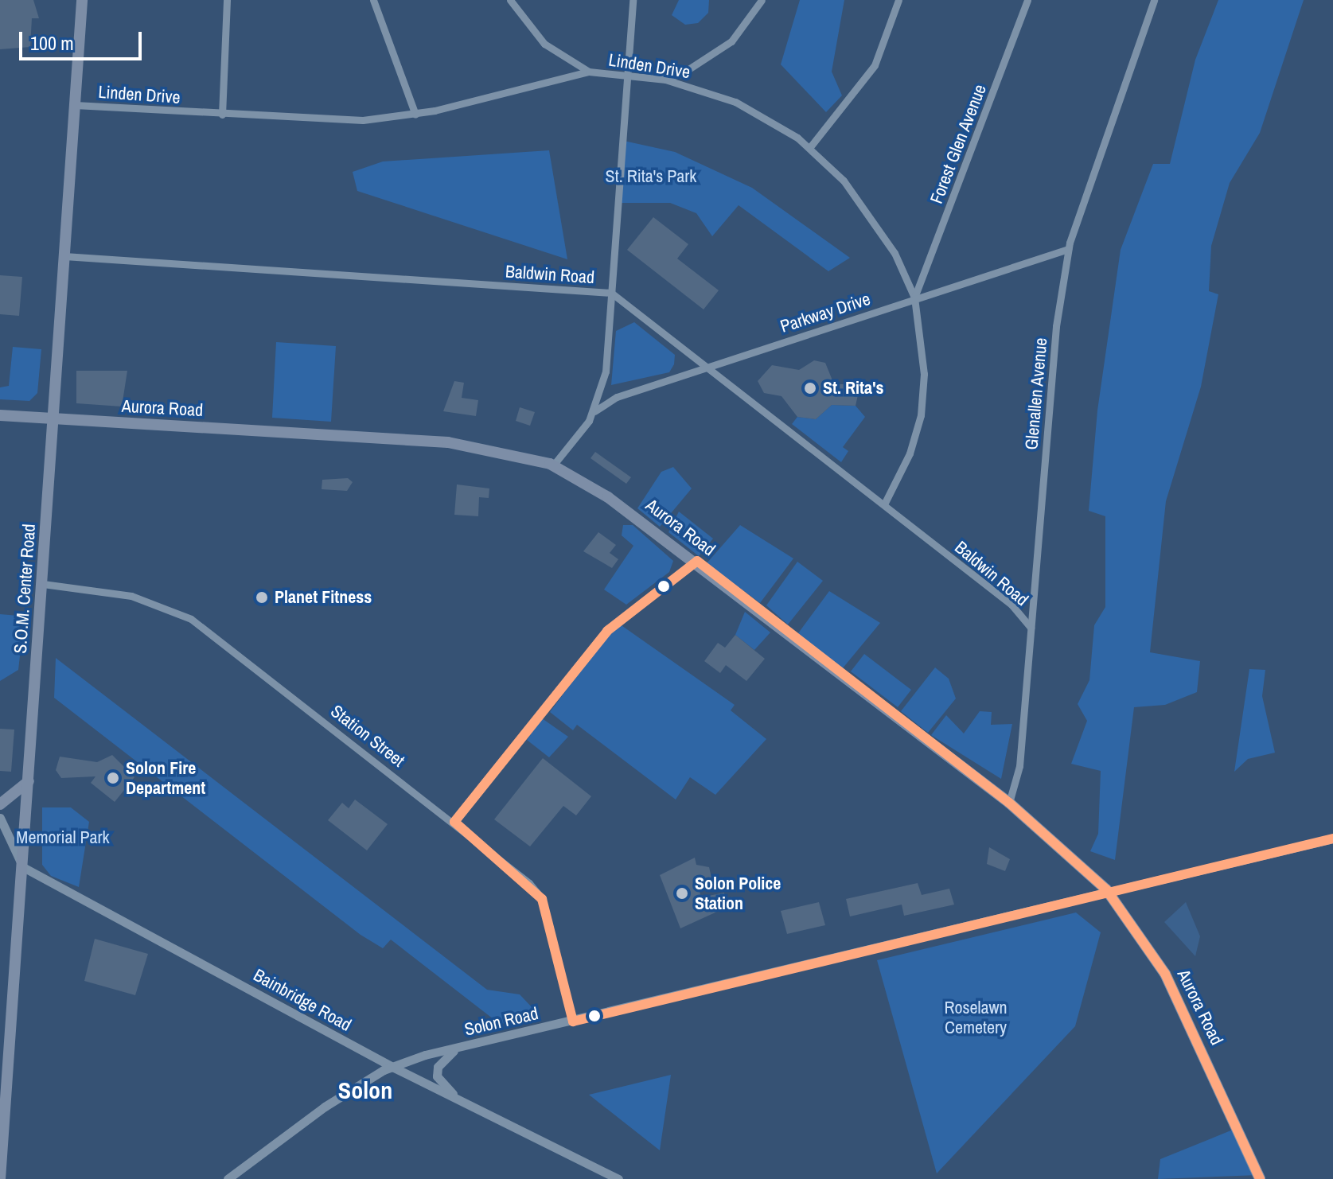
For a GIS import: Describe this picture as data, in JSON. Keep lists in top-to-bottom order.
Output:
{
  "streets": {
    "main road": ["Aurora Road", "S.O.M. Center Road"],
    "street": [
      "Linden Drive",
      "Forest Glen Avenue",
      "Baldwin Road",
      "Parkway Drive",
      "Glenallen Avenue",
      "Station Street",
      "Bainbridge Road",
      "Solon Road"
    ]
  },
  "crossings": [
    ["Linden Drive", "Forest Glen Avenue"],
    ["Linden Drive", "Baldwin Road"],
    ["Linden Drive", "Parkway Drive"],
    ["Linden Drive", "S.O.M. Center Road"],
    ["Forest Glen Avenue", "Parkway Drive"],
    ["Baldwin Road", "Parkway Drive"],
    ["Baldwin Road", "Glenallen Avenue"],
    ["Baldwin Road", "S.O.M. Center Road"],
    ["Parkway Drive", "Glenallen Avenue"],
    ["Glenallen Avenue", "Aurora Road"],
    ["Aurora Road", "S.O.M. Center Road"],
    ["Aurora Road", "Solon Road"],
    ["S.O.M. Center Road", "Station Street"],
    ["S.O.M. Center Road", "Bainbridge Road"],
    ["Station Street", "Solon Road"],
    ["Bainbridge Road", "Solon Road"]
  ],
  "districts": ["Solon"],
  "parks": ["St. Rita's Park", "Memorial Park", "Roselawn Cemetery"],
  "places": [
    "St. Rita's",
    "Planet Fitness",
    "Solon Fire Department",
    "Solon Police Station"
  ],
  "scale_bar": "100 m"
}
